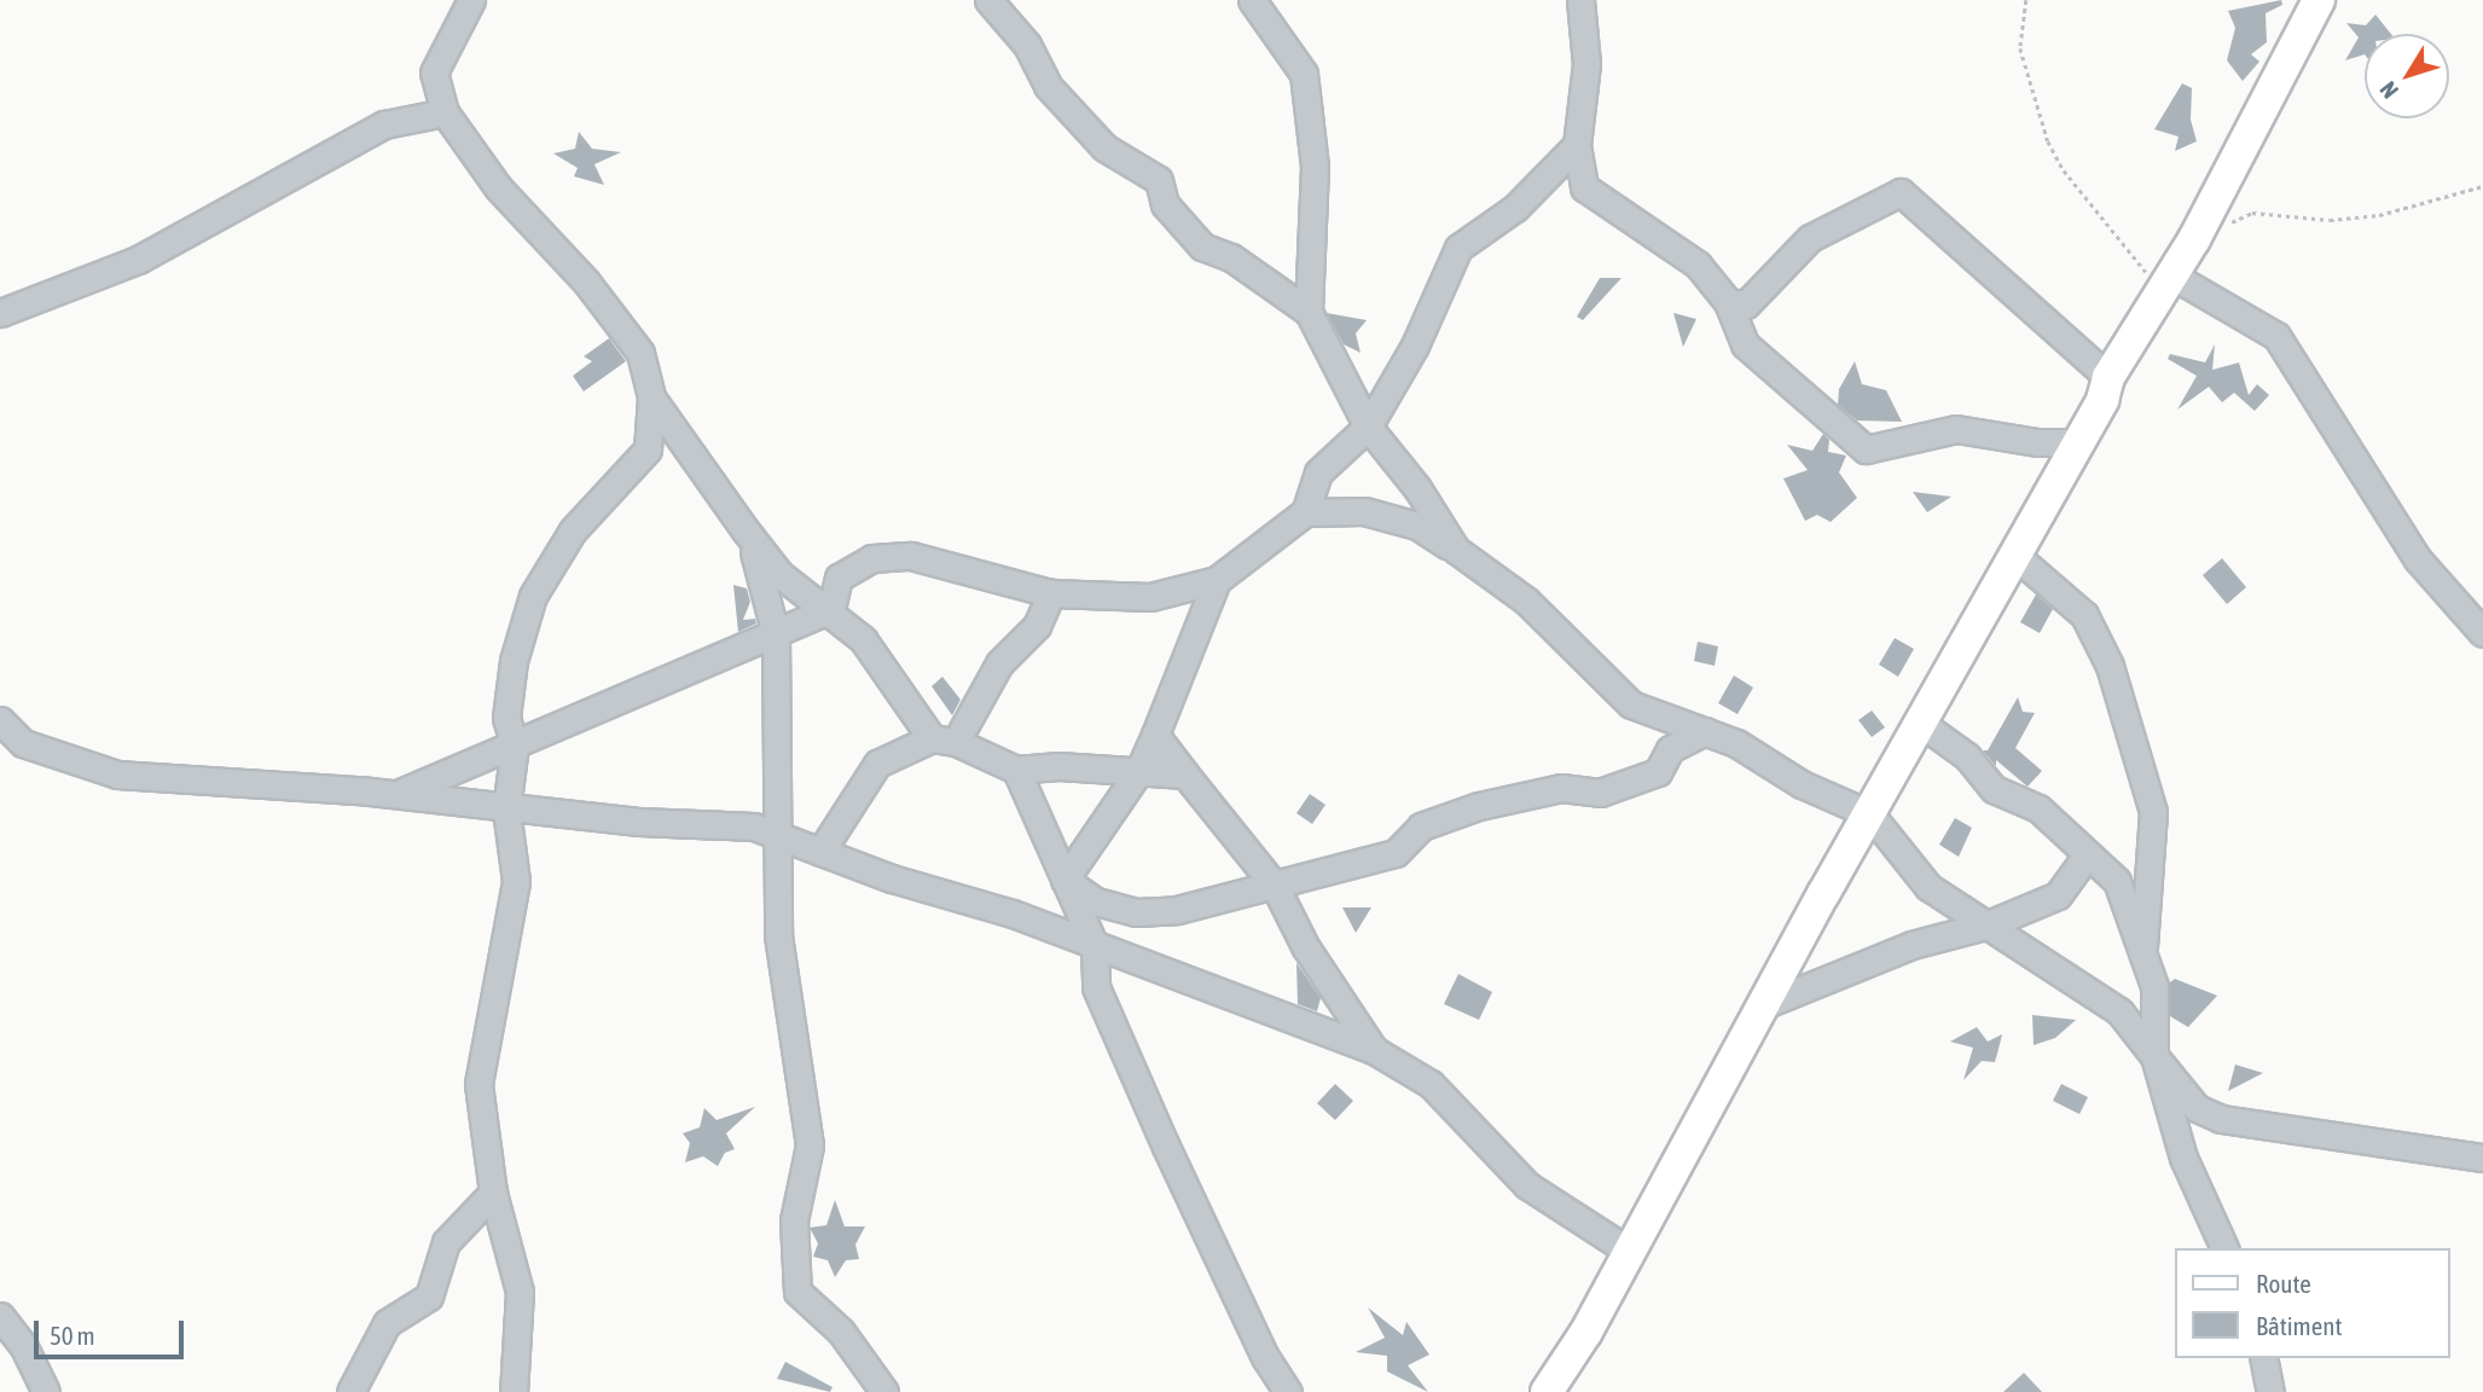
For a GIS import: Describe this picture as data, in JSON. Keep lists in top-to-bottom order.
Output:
{
  "legend": ["Route", "Bâtiment"],
  "scale_bar": "50 m",
  "north": "bottom left"
}
